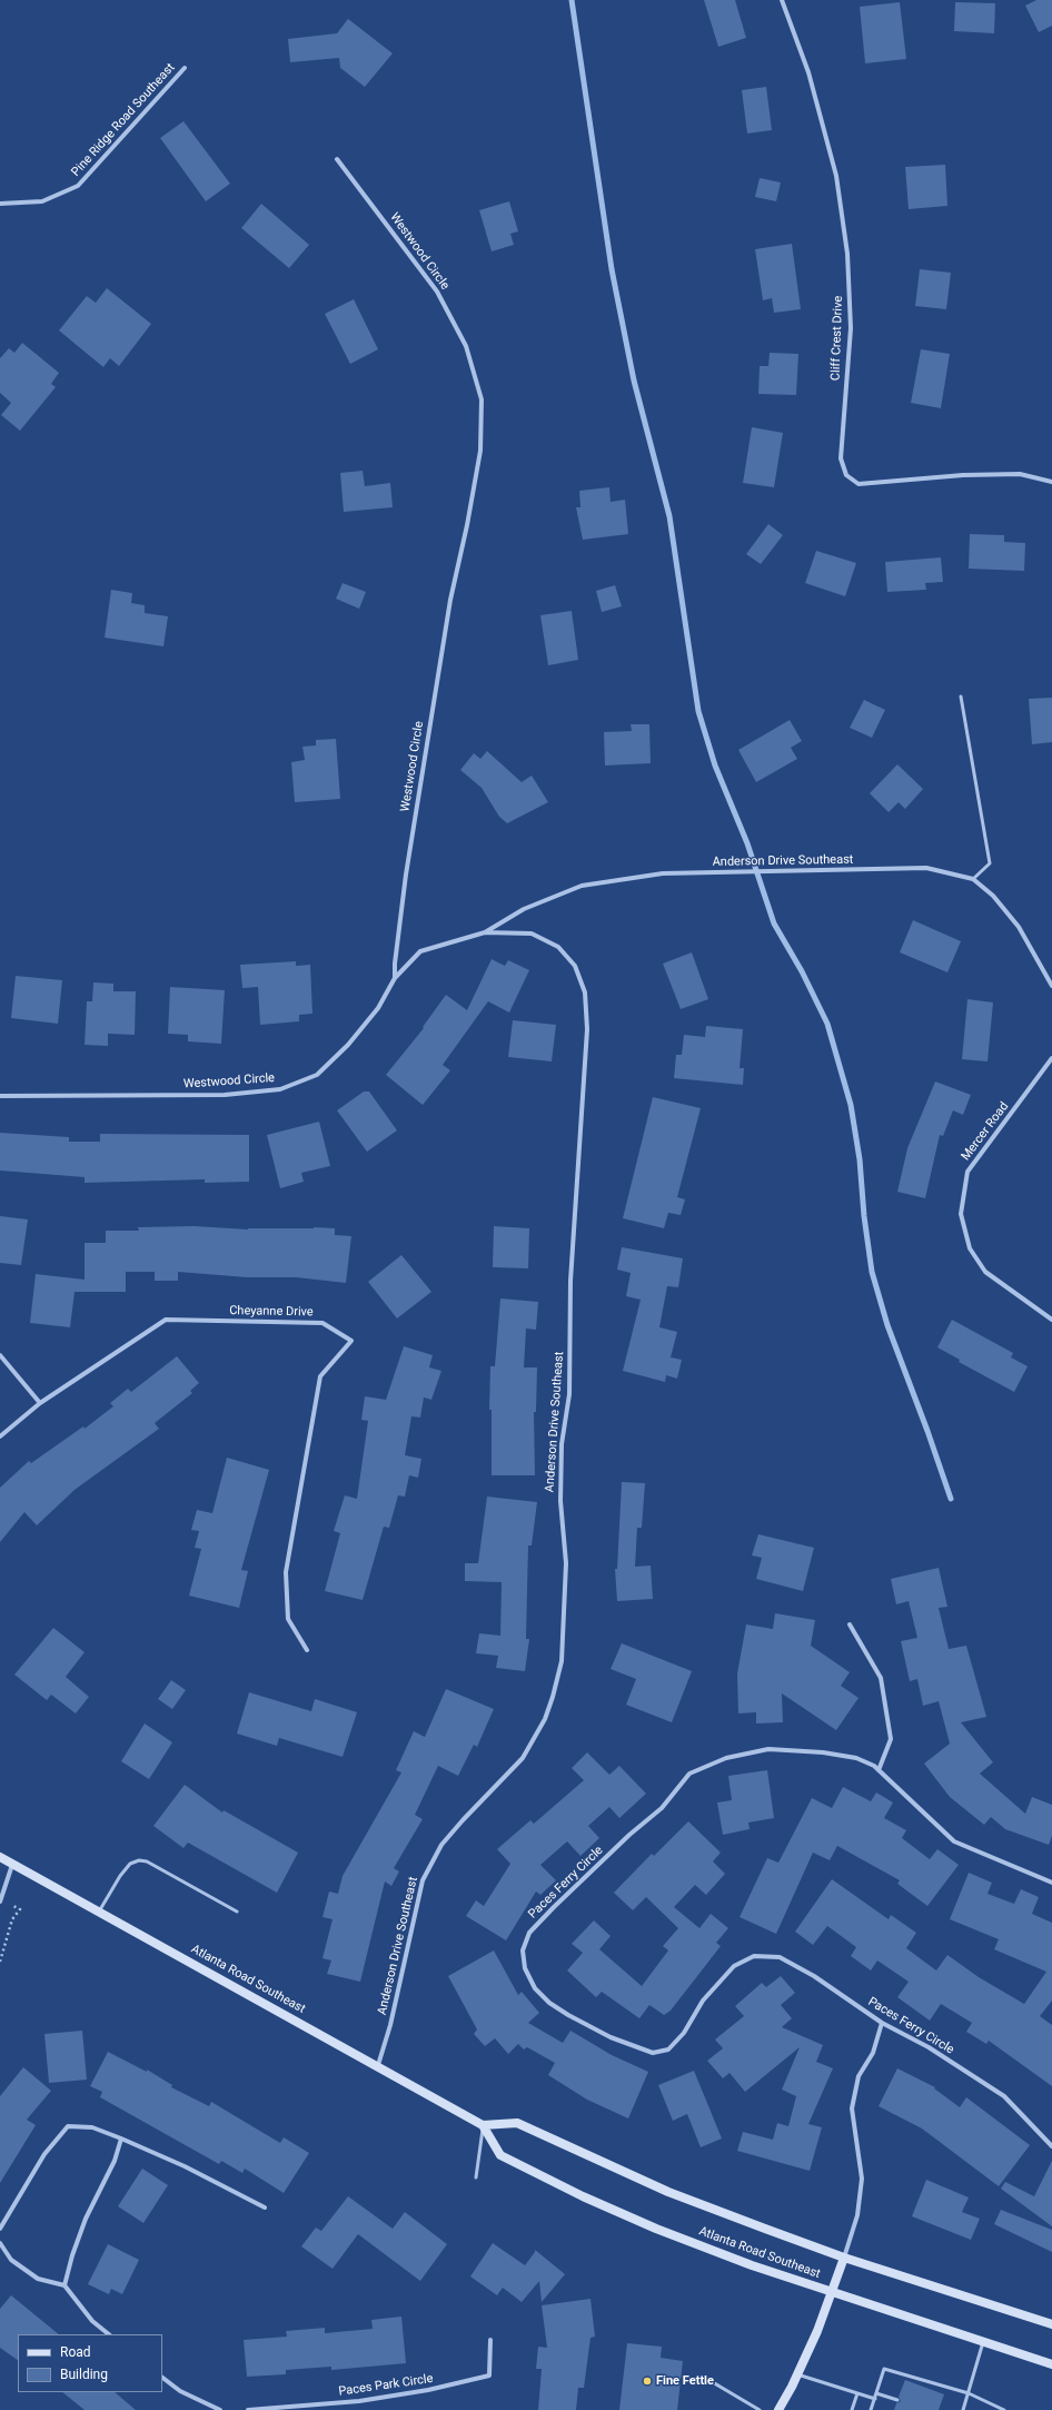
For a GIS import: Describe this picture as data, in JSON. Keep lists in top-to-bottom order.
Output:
{
  "streets": {
    "main road": ["Atlanta Road Southeast"],
    "street": [
      "Pine Ridge Road Southeast",
      "Westwood Circle",
      "Cliff Crest Drive",
      "Anderson Drive Southeast",
      "Mercer Road",
      "Cheyanne Drive",
      "Paces Ferry Circle",
      "Paces Park Circle"
    ]
  },
  "crossings": [
    ["Westwood Circle", "Anderson Drive Southeast"],
    ["Anderson Drive Southeast", "Atlanta Road Southeast"]
  ],
  "places": ["Fine Fettle"],
  "legend": ["Road", "Building"]
}
